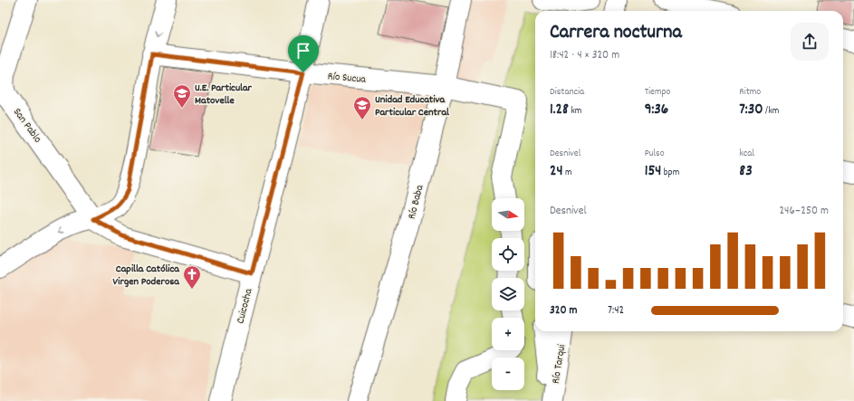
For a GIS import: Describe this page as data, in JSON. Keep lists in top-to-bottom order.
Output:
{
  "streets": {
    "street": [
      "Río Sucua",
      "San Pablo",
      "Río Baba",
      "Cuicocha",
      "Río Tarqui"
    ]
  },
  "crossings": [
    ["Río Sucua", "Río Baba"],
    ["Río Sucua", "Cuicocha"]
  ],
  "places": {
    "school or university": ["U.E. Particular Matovelle", "Unidad Educativa Particular Central"],
    "church": ["Capilla Católica Virgen Poderosa"]
  },
  "north": "right",
  "page": {
    "heading": ["Carrera nocturna", "18:42 · 4 × 320 m"],
    "stats": [
      ["Distancia", "1.28 km"],
      ["Tiempo", "9:36"],
      ["Ritmo", "7:30 /km"],
      ["Desnivel", "24 m"],
      ["Pulso", "154 bpm"],
      ["kcal", "83"]
    ],
    "chart": ["Desnivel", "246–250 m"],
    "map_buttons": ["+", "−"],
    "list": [
      {
        "name": "320 m",
        "note": "7:42"
      }
    ]
  }
}
